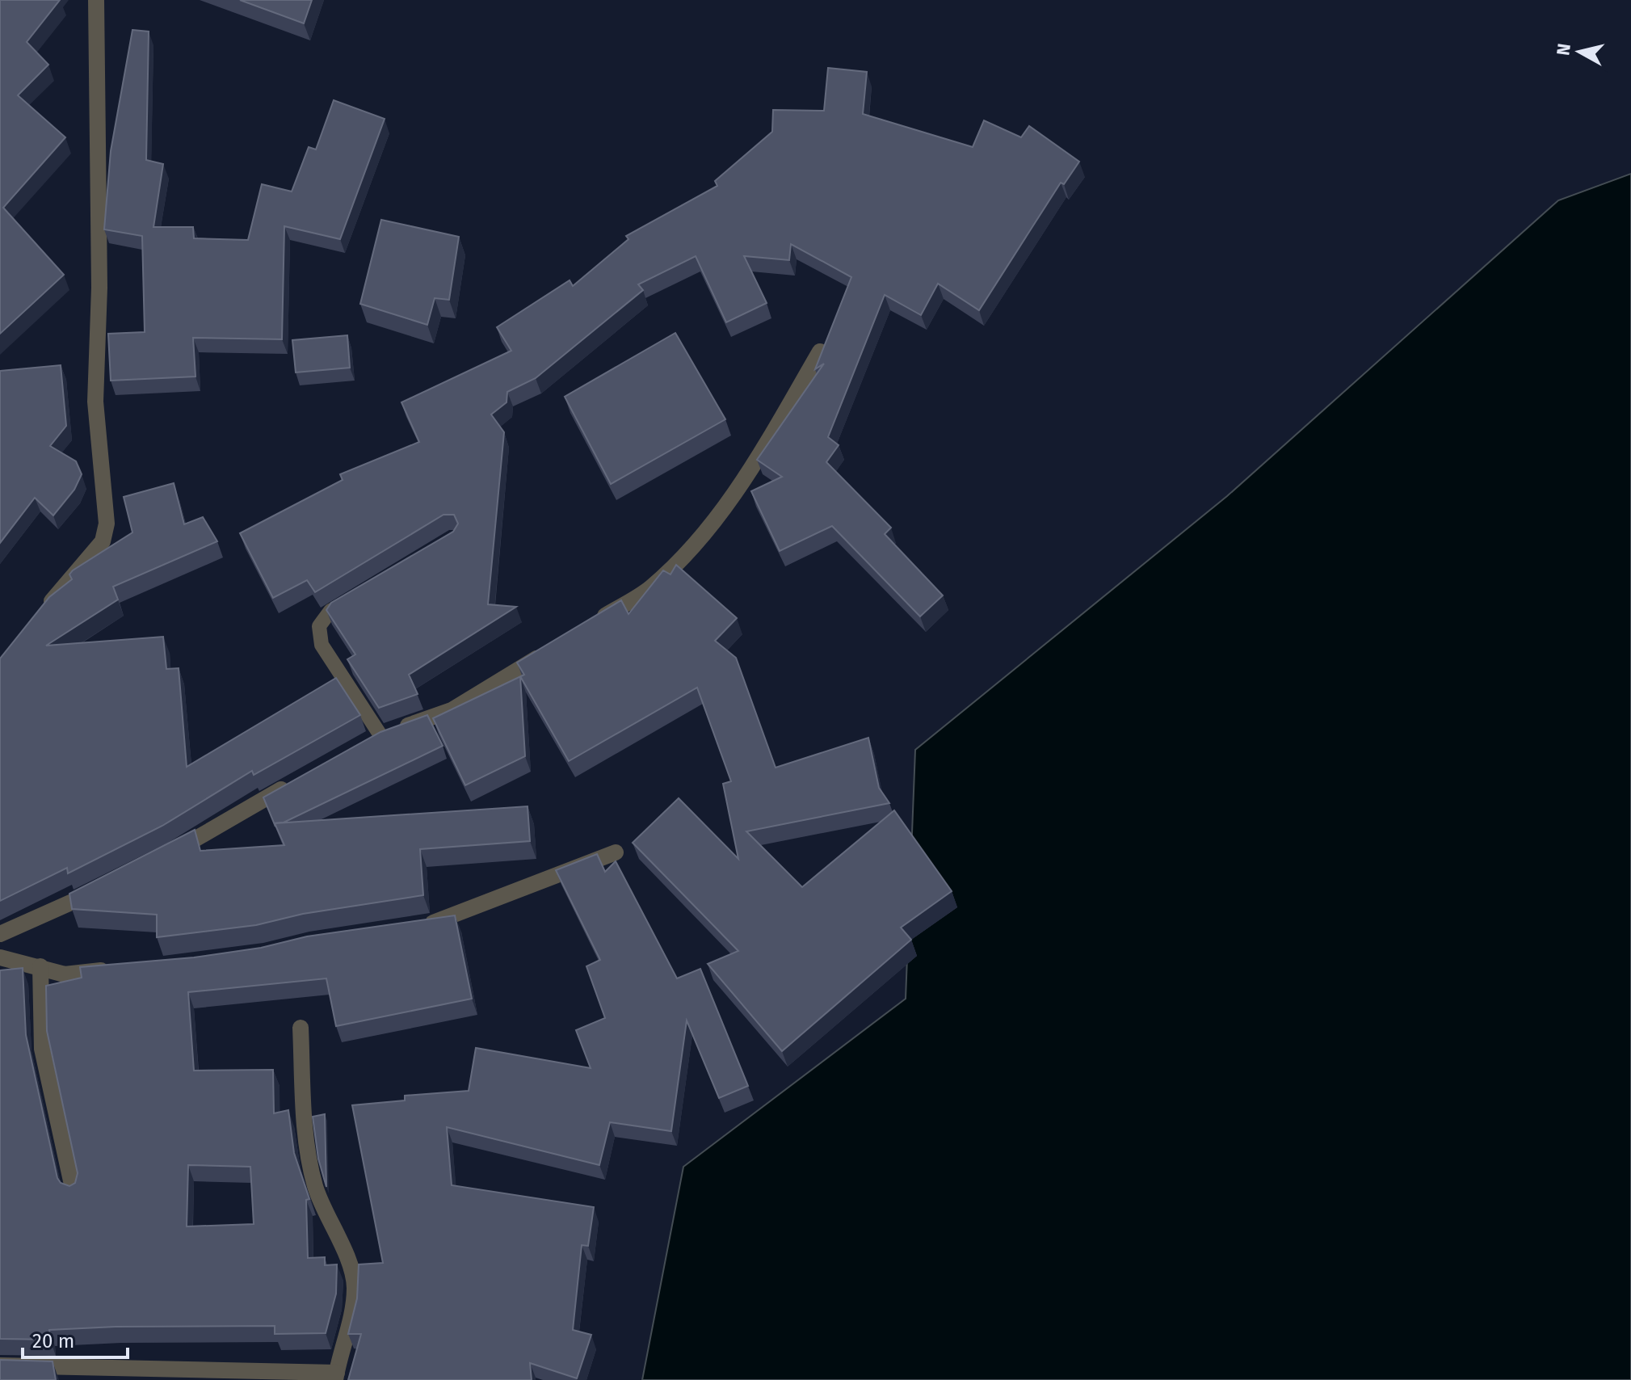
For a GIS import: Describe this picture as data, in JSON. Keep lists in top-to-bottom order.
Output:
{
  "scale_bar": "20 m",
  "north": "left"
}
